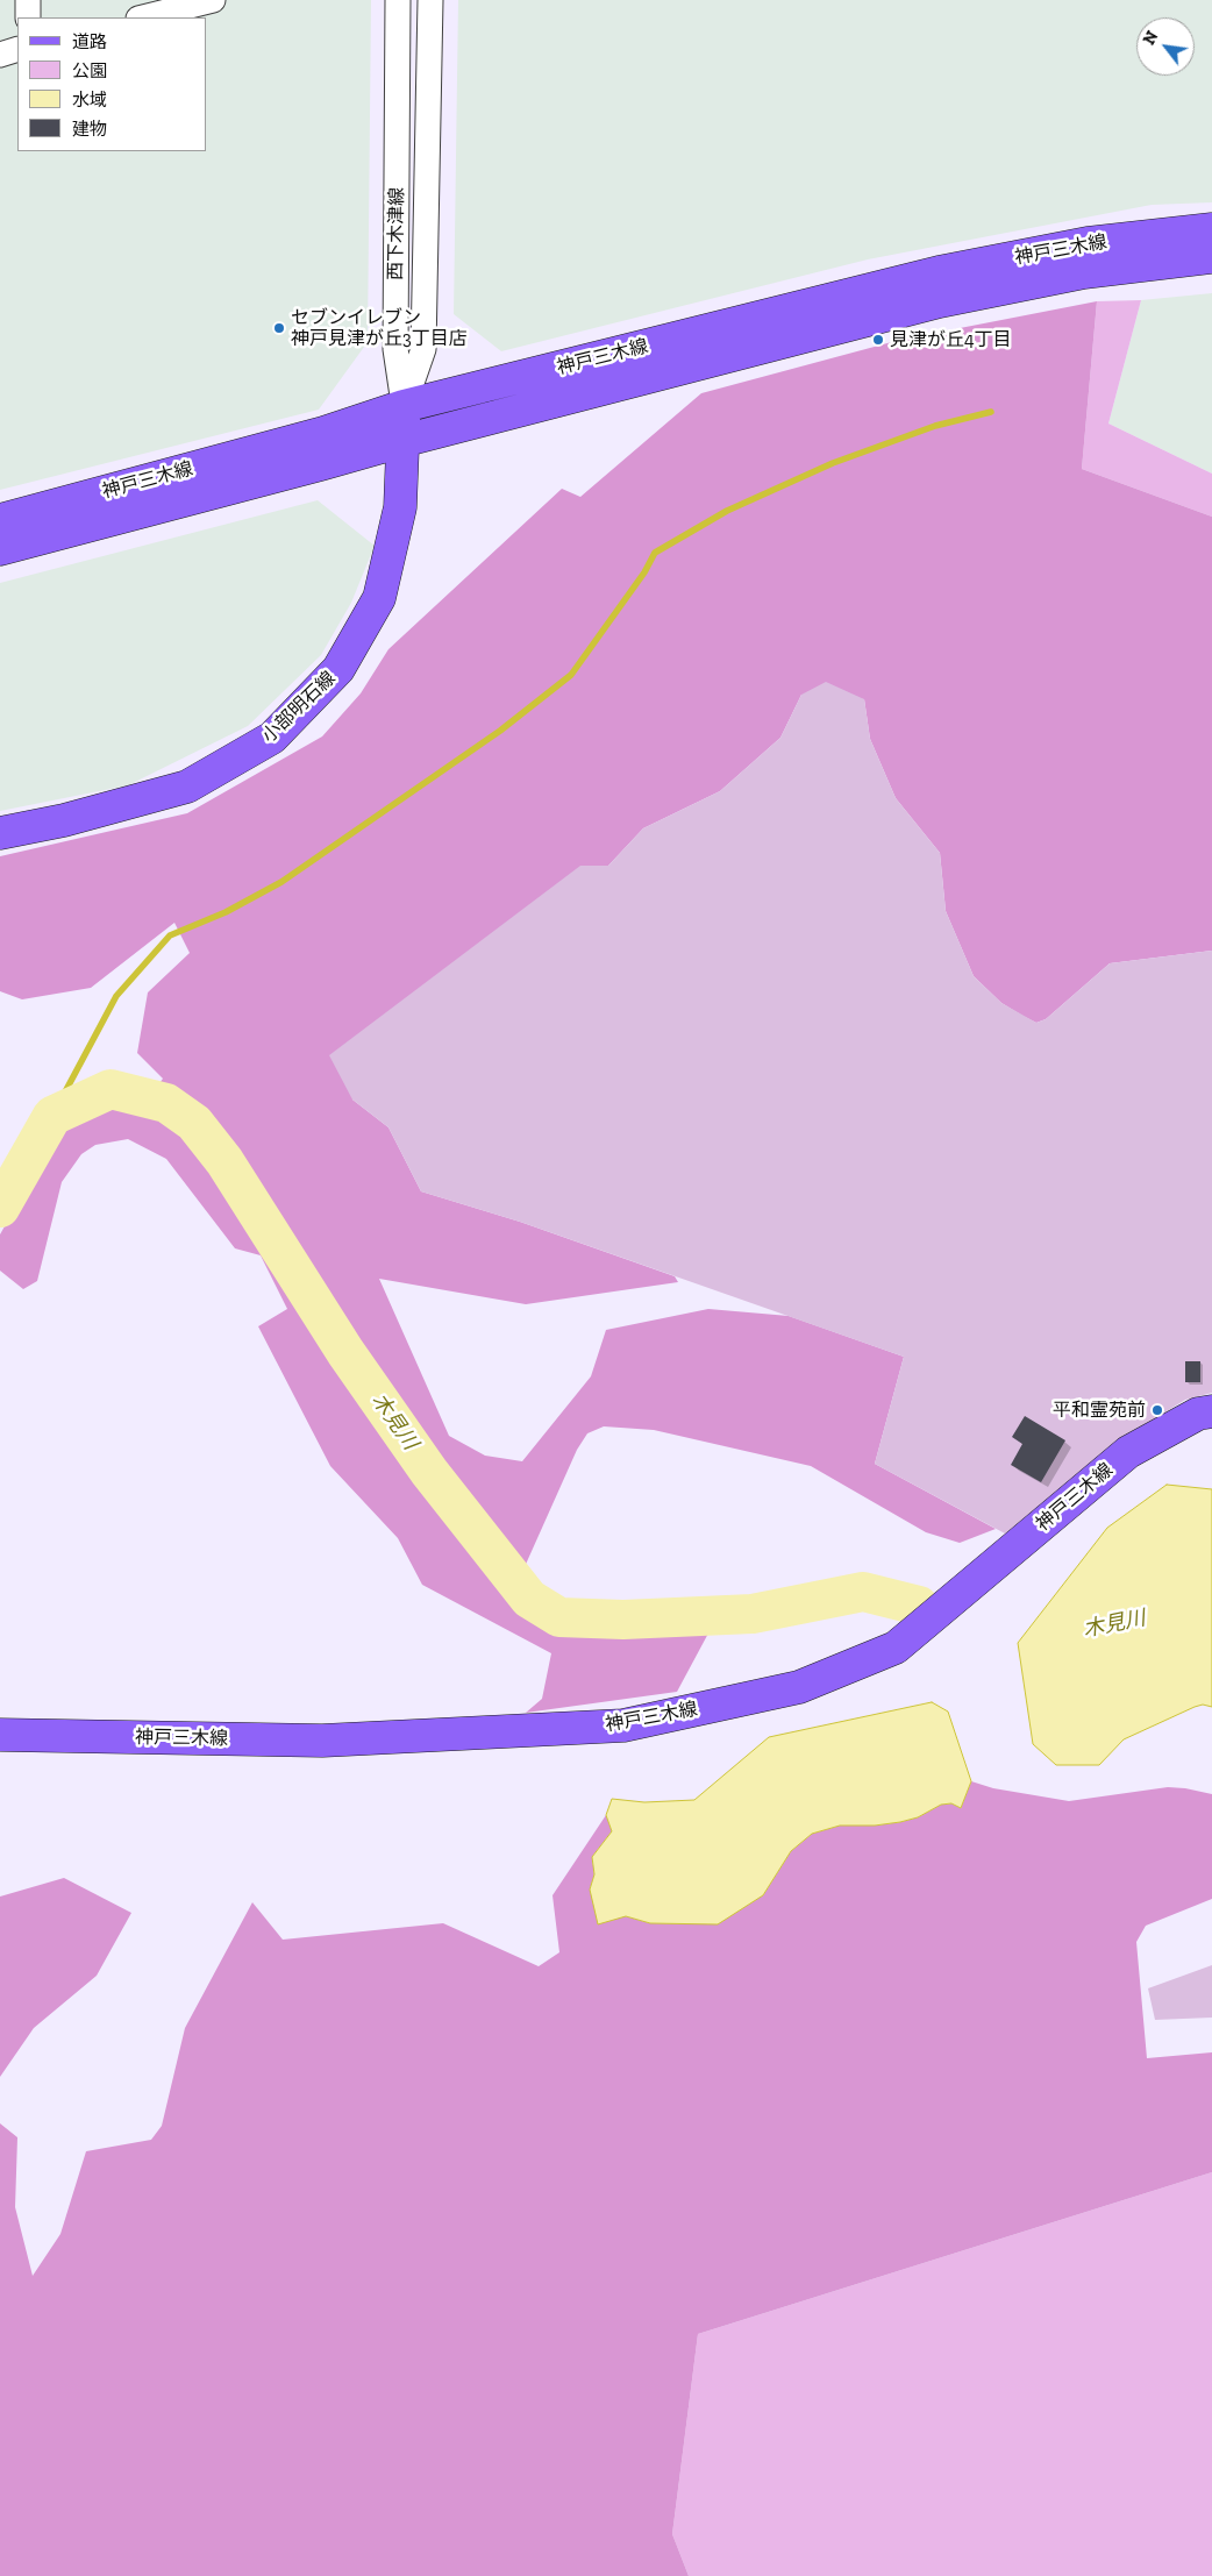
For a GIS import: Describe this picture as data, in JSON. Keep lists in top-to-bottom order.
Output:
{
  "streets": {
    "main road": ["神戸三木線", "小部明石線"],
    "street": ["西下木津線"]
  },
  "crossings": [
    ["西下木津線", "神戸三木線"],
    ["西下木津線", "小部明石線"],
    ["神戸三木線", "小部明石線"]
  ],
  "water": ["木見川"],
  "places": ["セブンイレブン 神戸見津が丘3丁目店", "見津が丘4丁目", "平和霊苑前"],
  "legend": [
    "道路",
    "公園",
    "水域",
    "建物"
  ],
  "north": "top left"
}
